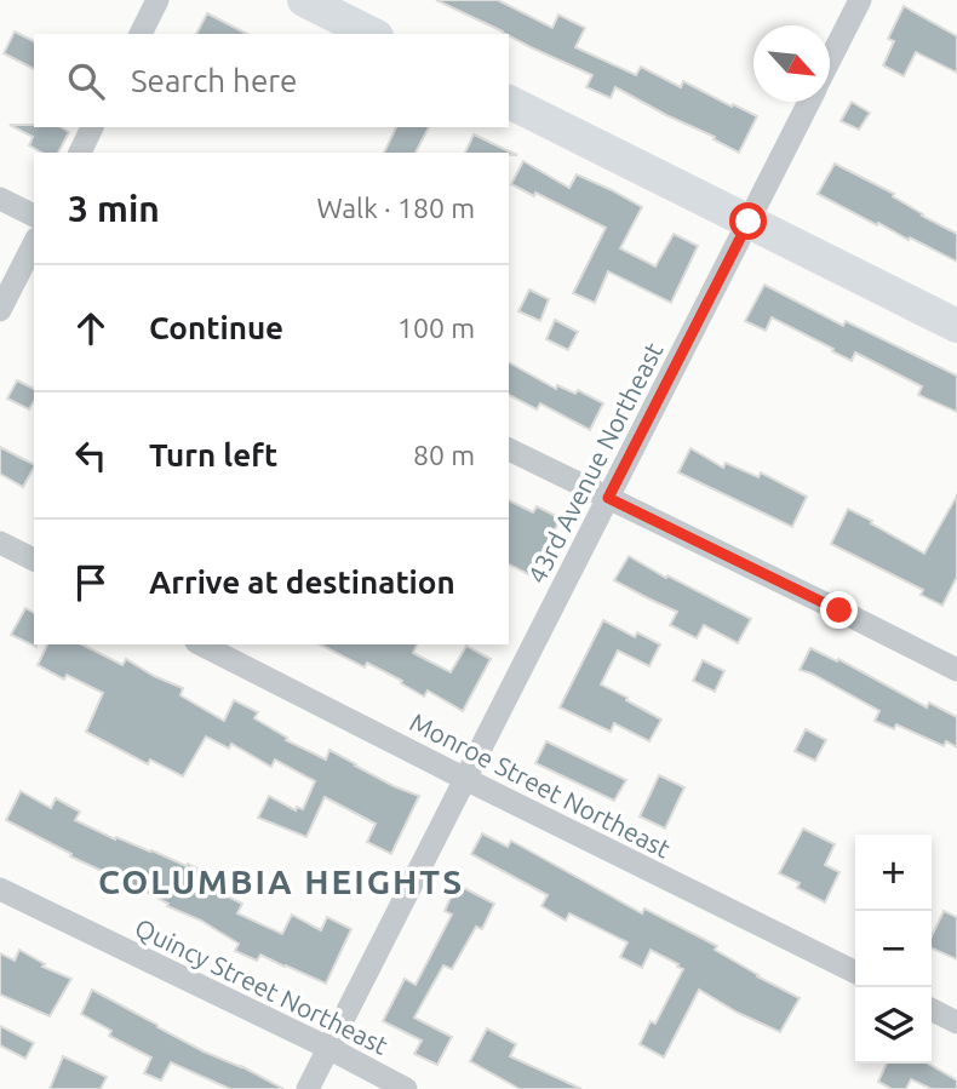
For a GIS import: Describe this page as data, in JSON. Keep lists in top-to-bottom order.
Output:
{
  "streets": {
    "street": ["43rd Avenue Northeast", "Monroe Street Northeast", "Quincy Street Northeast"]
  },
  "crossings": [
    ["43rd Avenue Northeast", "Monroe Street Northeast"],
    ["43rd Avenue Northeast", "Quincy Street Northeast"]
  ],
  "districts": ["COLUMBIA HEIGHTS"],
  "north": "bottom right",
  "page": {
    "search": "Search here",
    "heading": ["3 min", "Walk · 180 m"],
    "list": [
      ["Continue", "100 m"],
      ["Turn left", "80 m"],
      "Arrive at destination"
    ],
    "map_buttons": ["+", "−"]
  }
}
